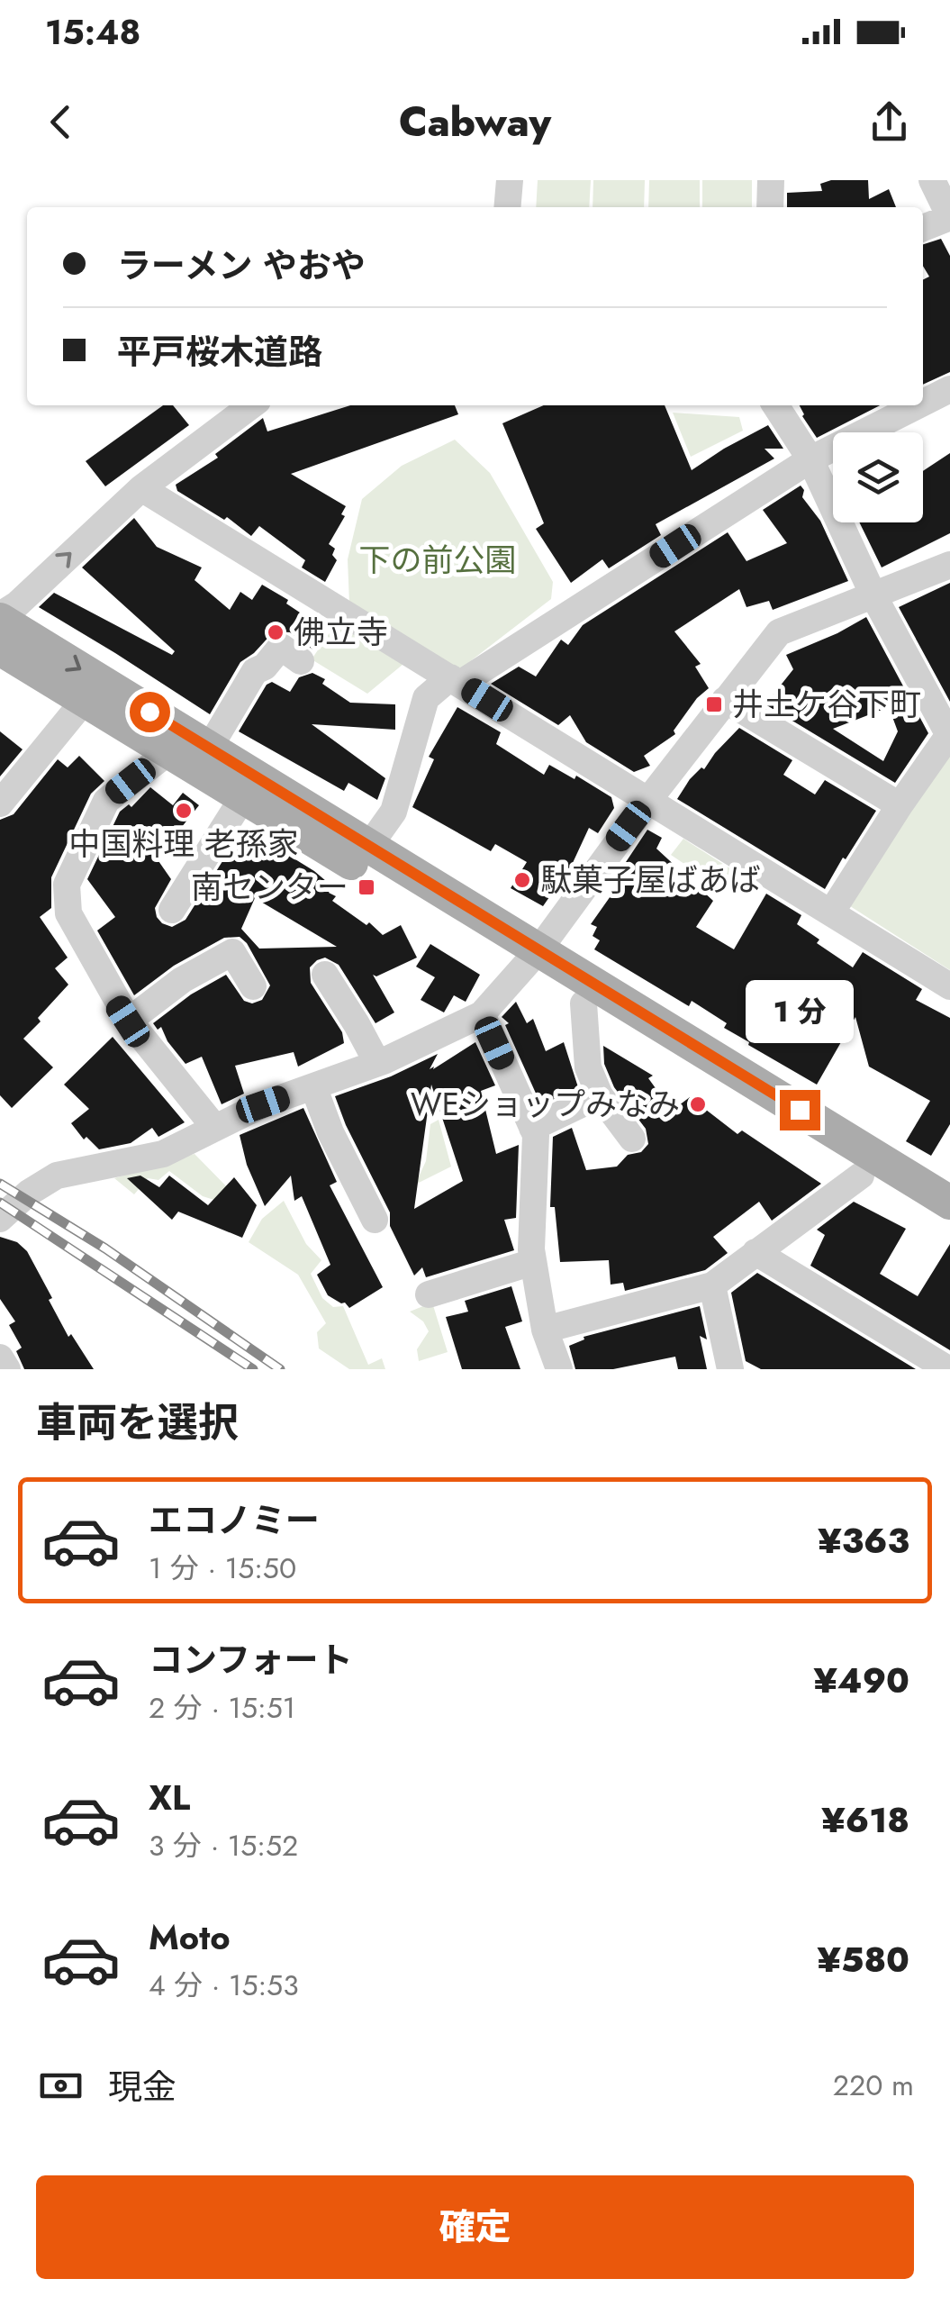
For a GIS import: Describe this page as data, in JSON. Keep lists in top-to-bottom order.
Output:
{
  "parks": ["下の前公園"],
  "places": {
    "other": [
      "佛立寺",
      "中国料理 老孫家",
      "駄菓子屋ばあば",
      "WEショップみなみ"
    ],
    "transit": ["井土ケ谷下町", "南センター"]
  },
  "page": {
    "status": "15:48",
    "header": "Cabway",
    "banner": ["ラーメン やおや", "平戸桜木道路"],
    "bubble": "1 分",
    "heading": "車両を選択",
    "list": [
      {
        "name": "エコノミー",
        "note": "1 分 · 15:50",
        "value": "¥363"
      },
      {
        "name": "コンフォート",
        "note": "2 分 · 15:51",
        "value": "¥490"
      },
      {
        "name": "XL",
        "note": "3 分 · 15:52",
        "value": "¥618"
      },
      {
        "name": "Moto",
        "note": "4 分 · 15:53",
        "value": "¥580"
      }
    ],
    "pay": ["現金", "220 m"],
    "buttons": "確定"
  }
}
